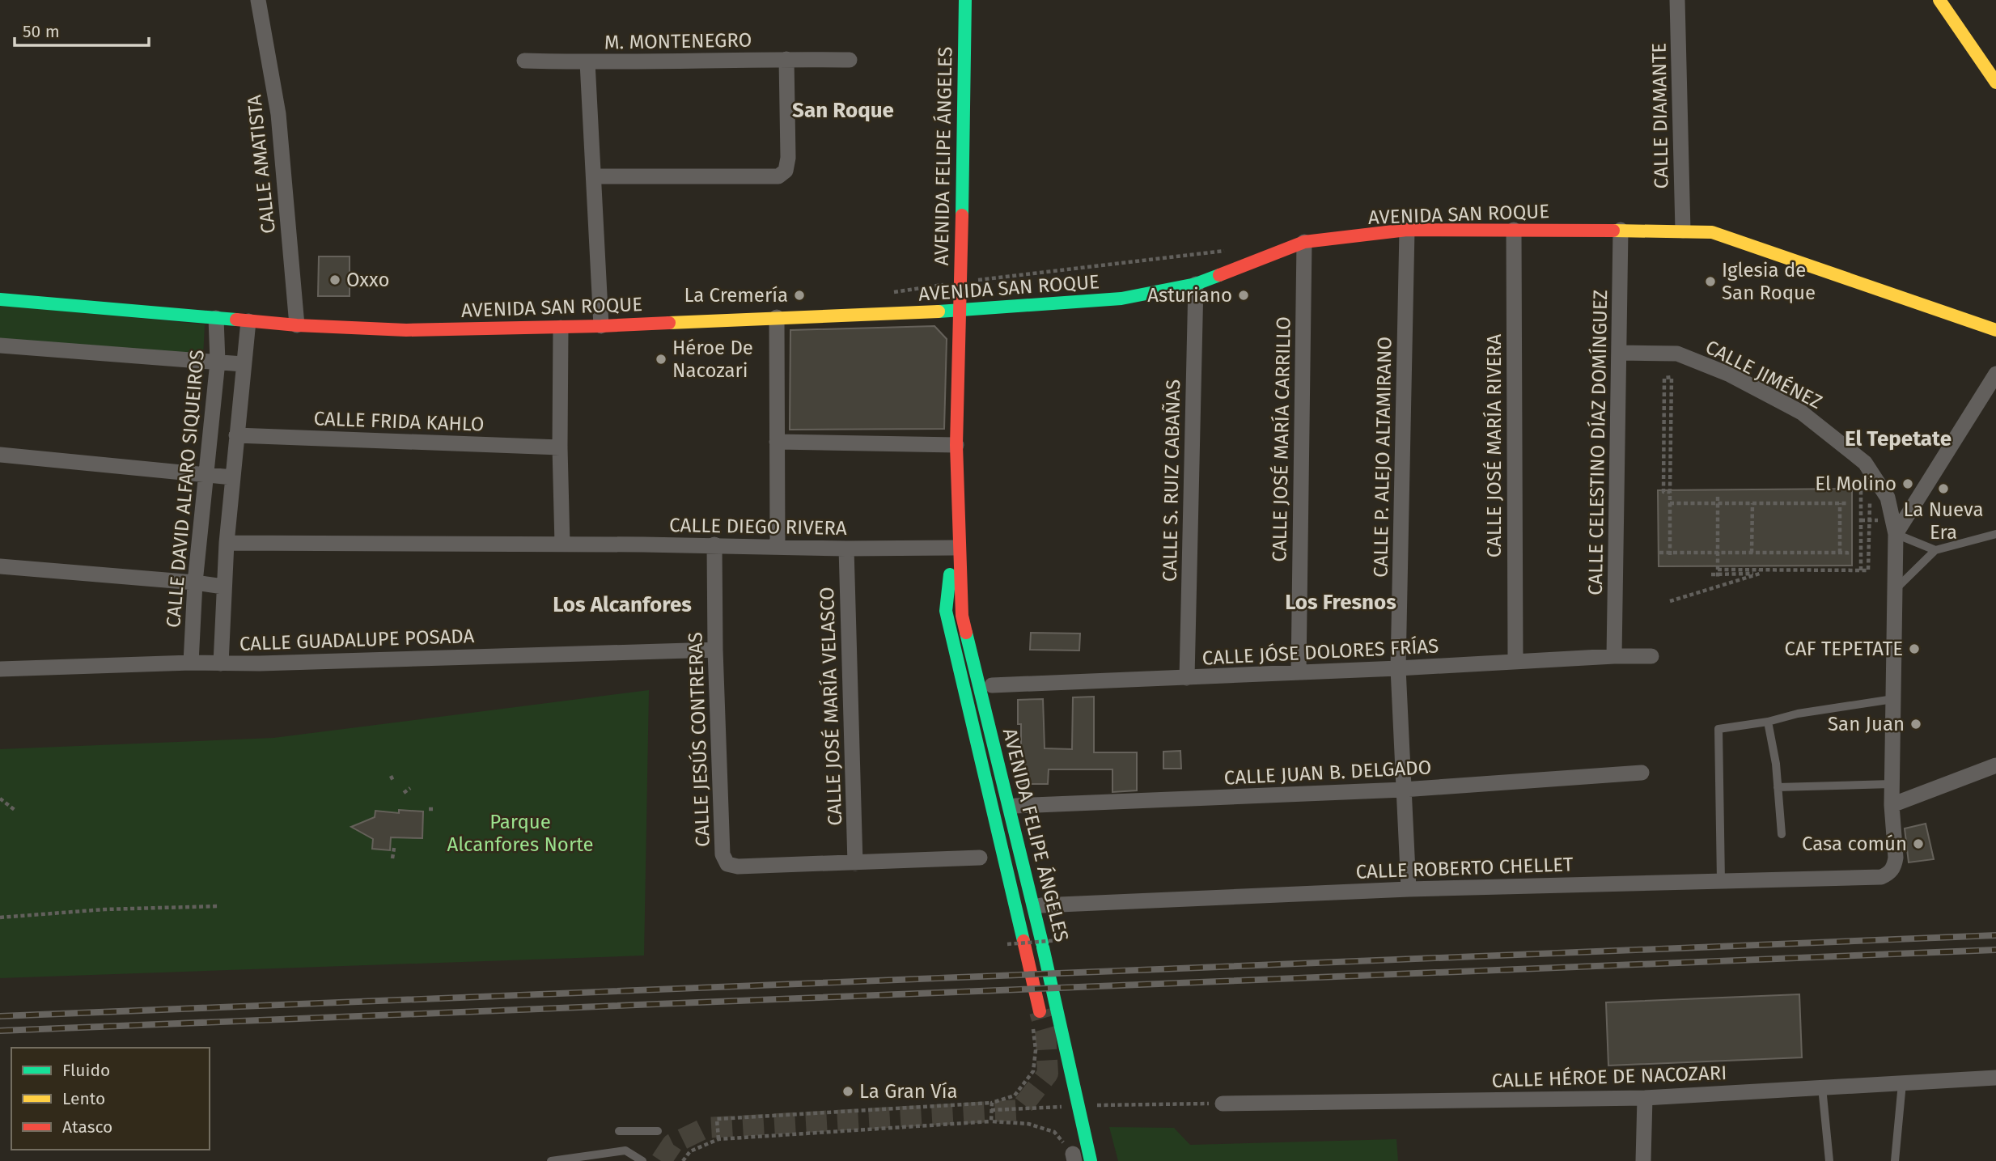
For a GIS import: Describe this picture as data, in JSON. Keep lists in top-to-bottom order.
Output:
{
  "streets": {
    "street": [
      "M. MONTENEGRO",
      "CALLE DIAMANTE",
      "AVENIDA FELIPE ÁNGELES",
      "CALLE AMATISTA",
      "AVENIDA SAN ROQUE",
      "CALLE JIMÉNEZ",
      "CALLE FRIDA KAHLO",
      "CALLE JOSÉ MARÍA CARRILLO",
      "CALLE CELESTINO DÍAZ DOMÍNGUEZ",
      "CALLE JOSÉ MARÍA RIVERA",
      "CALLE P. ALEJO ALTAMIRANO",
      "CALLE S. RUIZ CABAÑAS",
      "CALLE DAVID ALFARO SIQUEIROS",
      "CALLE DIEGO RIVERA",
      "CALLE GUADALUPE POSADA",
      "CALLE JÓSE DOLORES FRÍAS",
      "CALLE JOSÉ MARÍA VELASCO",
      "CALLE JESÚS CONTRERAS",
      "CALLE JUAN B. DELGADO",
      "CALLE ROBERTO CHELLET",
      "CALLE HÉROE DE NACOZARI"
    ]
  },
  "crossings": [
    ["M. MONTENEGRO", "AVENIDA SAN ROQUE"],
    ["CALLE DIAMANTE", "AVENIDA SAN ROQUE"],
    ["AVENIDA FELIPE ÁNGELES", "AVENIDA SAN ROQUE"],
    ["AVENIDA FELIPE ÁNGELES", "CALLE DIEGO RIVERA"],
    ["CALLE AMATISTA", "AVENIDA SAN ROQUE"],
    ["AVENIDA SAN ROQUE", "CALLE JOSÉ MARÍA CARRILLO"],
    ["AVENIDA SAN ROQUE", "CALLE CELESTINO DÍAZ DOMÍNGUEZ"],
    ["AVENIDA SAN ROQUE", "CALLE JOSÉ MARÍA RIVERA"],
    ["AVENIDA SAN ROQUE", "CALLE P. ALEJO ALTAMIRANO"],
    ["AVENIDA SAN ROQUE", "CALLE S. RUIZ CABAÑAS"],
    ["AVENIDA SAN ROQUE", "CALLE DAVID ALFARO SIQUEIROS"],
    ["CALLE JIMÉNEZ", "CALLE CELESTINO DÍAZ DOMÍNGUEZ"],
    ["CALLE JIMÉNEZ", "CALLE ROBERTO CHELLET"],
    ["CALLE JOSÉ MARÍA CARRILLO", "CALLE JÓSE DOLORES FRÍAS"],
    ["CALLE CELESTINO DÍAZ DOMÍNGUEZ", "CALLE JÓSE DOLORES FRÍAS"],
    ["CALLE JOSÉ MARÍA RIVERA", "CALLE JÓSE DOLORES FRÍAS"],
    ["CALLE P. ALEJO ALTAMIRANO", "CALLE JÓSE DOLORES FRÍAS"],
    ["CALLE P. ALEJO ALTAMIRANO", "CALLE JUAN B. DELGADO"],
    ["CALLE P. ALEJO ALTAMIRANO", "CALLE ROBERTO CHELLET"],
    ["CALLE S. RUIZ CABAÑAS", "CALLE JÓSE DOLORES FRÍAS"],
    ["CALLE DAVID ALFARO SIQUEIROS", "CALLE GUADALUPE POSADA"],
    ["CALLE DIEGO RIVERA", "CALLE JOSÉ MARÍA VELASCO"],
    ["CALLE DIEGO RIVERA", "CALLE JESÚS CONTRERAS"],
    ["CALLE GUADALUPE POSADA", "CALLE JESÚS CONTRERAS"],
    ["CALLE JOSÉ MARÍA VELASCO", "CALLE JESÚS CONTRERAS"]
  ],
  "districts": [
    "San Roque",
    "El Tepetate",
    "Los Fresnos",
    "Los Alcanfores"
  ],
  "parks": ["Parque Alcanfores Norte"],
  "places": [
    "Oxxo",
    "Iglesia de San Roque",
    "La Cremería",
    "Asturiano",
    "Héroe De Nacozari",
    "El Molino",
    "La Nueva Era",
    "CAF TEPETATE",
    "San Juan",
    "Casa común",
    "La Gran Vía"
  ],
  "legend": ["Fluido", "Lento", "Atasco"],
  "scale_bar": "50 m"
}
